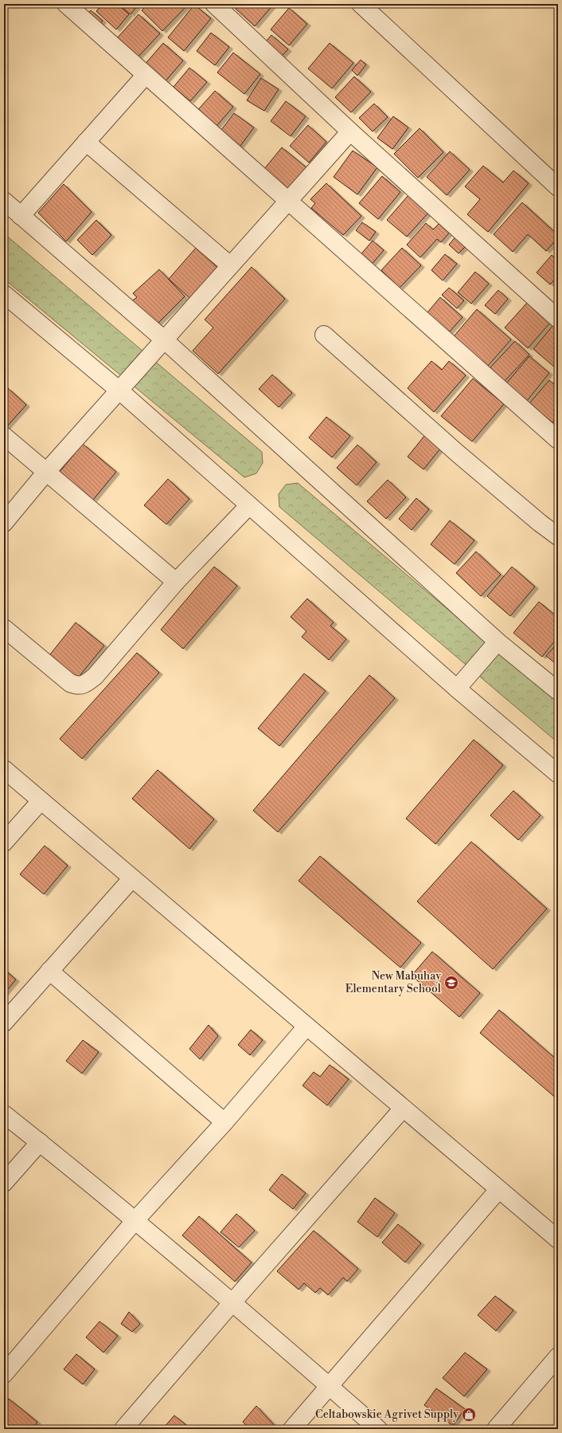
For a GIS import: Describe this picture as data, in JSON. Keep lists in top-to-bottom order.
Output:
{
  "places": {
    "school or university": ["New Mabuhay Elementary School"],
    "shop": ["Celtabowskie Agrivet Supply"]
  }
}
